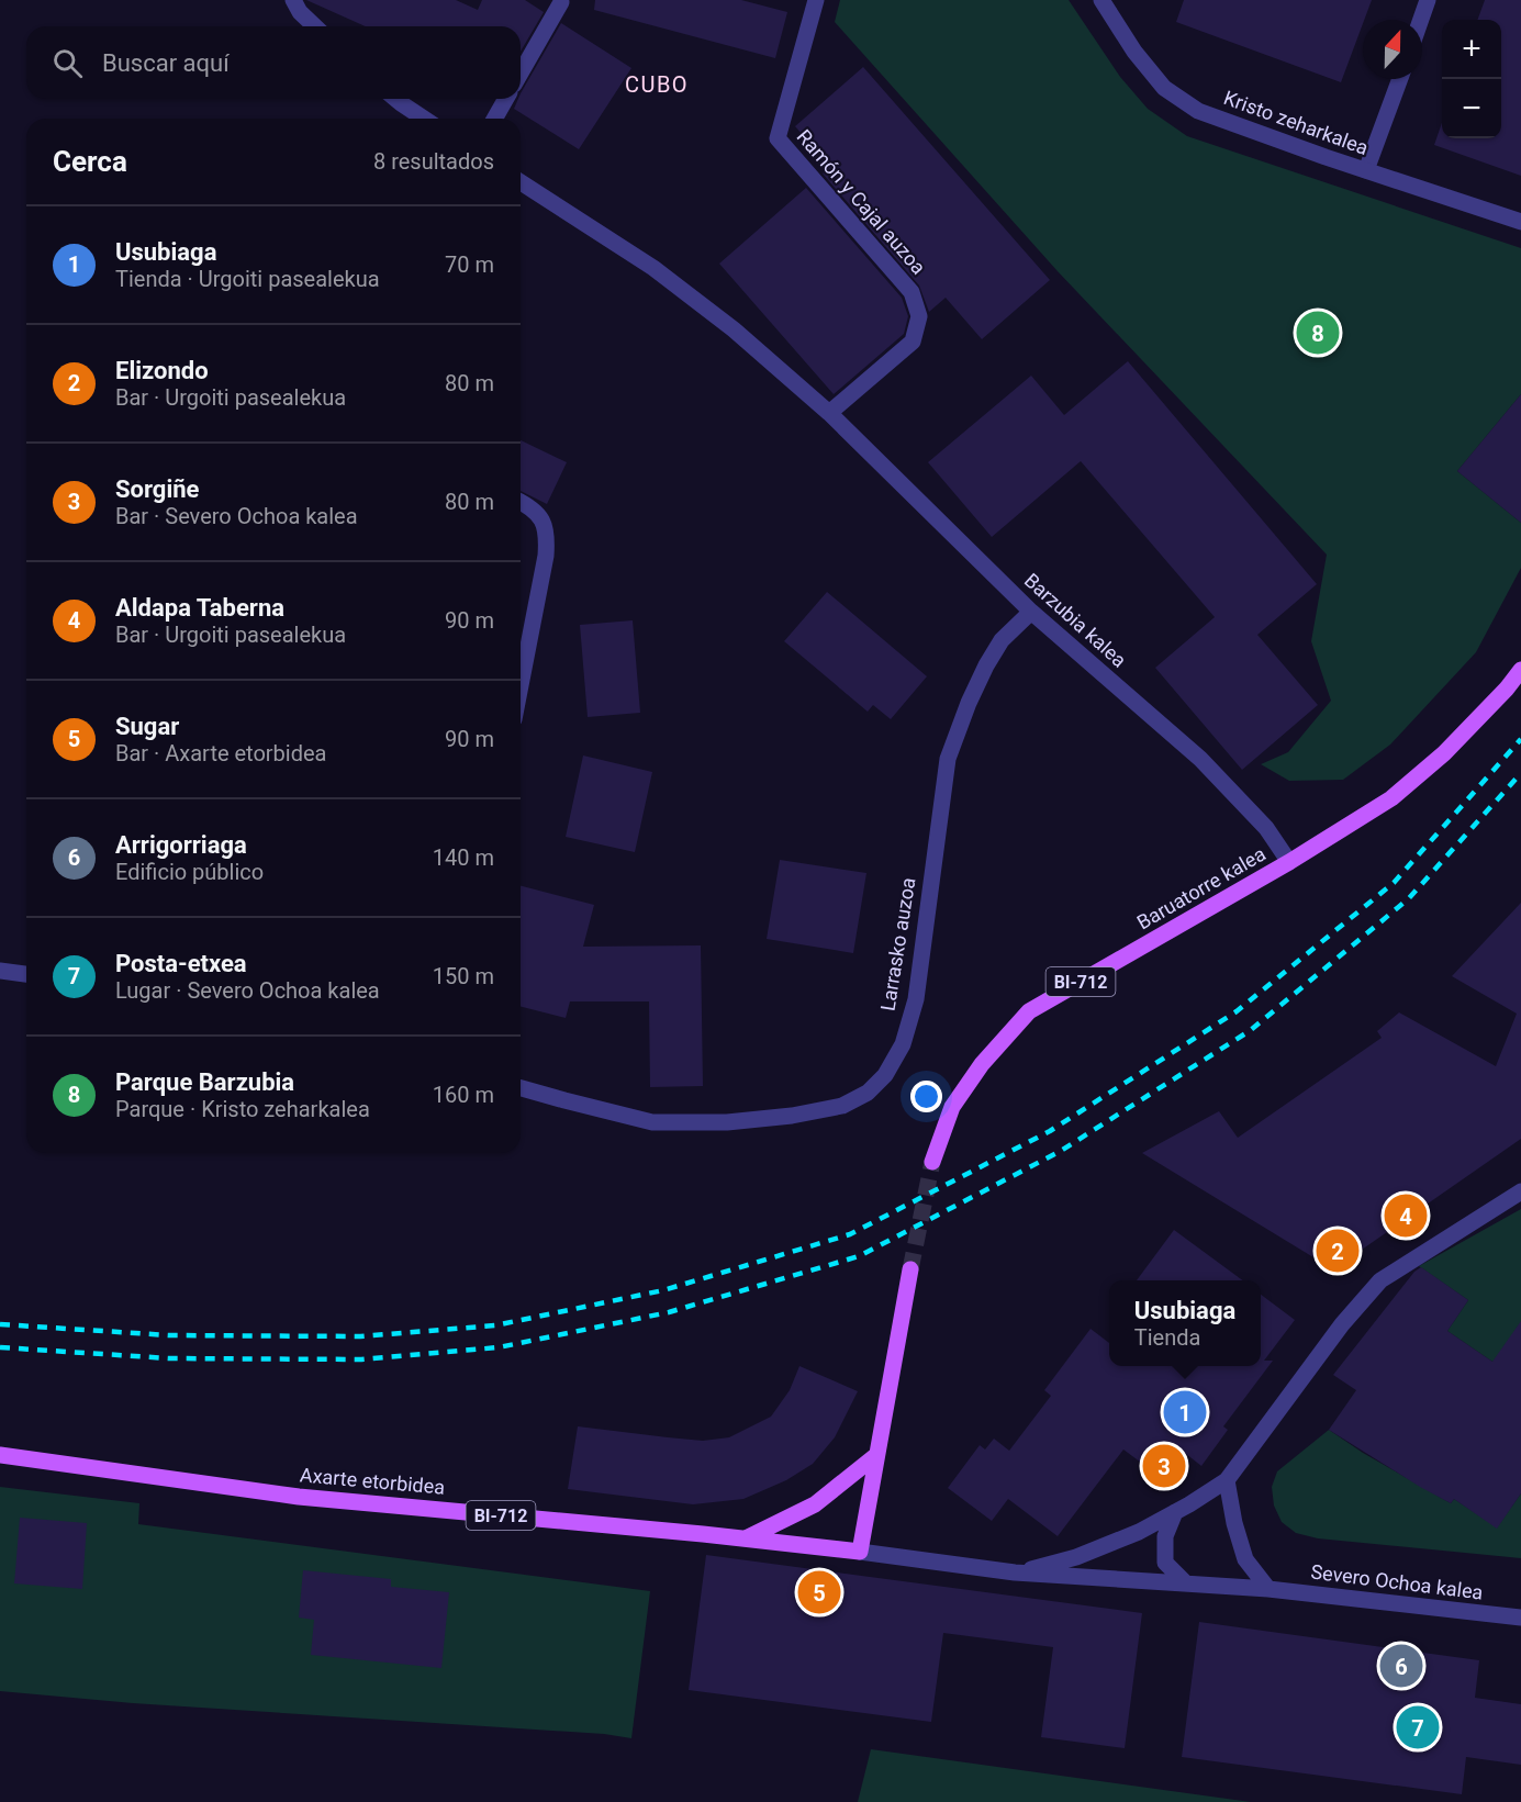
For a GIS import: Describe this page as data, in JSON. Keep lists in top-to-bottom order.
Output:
{
  "streets": {
    "main road": ["Baruatorre kalea", "BI-712", "Axarte etorbidea"],
    "street": [
      "Kristo zeharkalea",
      "Ramón y Cajal auzoa",
      "Barzubia kalea",
      "Larrasko auzoa",
      "Severo Ochoa kalea"
    ]
  },
  "crossings": [
    ["Ramón y Cajal auzoa", "Barzubia kalea"],
    ["Barzubia kalea", "Baruatorre kalea"],
    ["Barzubia kalea", "Larrasko auzoa"],
    ["Axarte etorbidea", "Severo Ochoa kalea"]
  ],
  "districts": ["CUBO"],
  "north": "top",
  "page": {
    "map_buttons": ["+", "−"],
    "search": "Buscar aquí",
    "heading": ["Cerca", "8 resultados"],
    "list": [
      {
        "mark": "1",
        "name": "Usubiaga",
        "note": "Tienda · Urgoiti pasealekua",
        "value": "70 m"
      },
      {
        "mark": "2",
        "name": "Elizondo",
        "note": "Bar · Urgoiti pasealekua",
        "value": "80 m"
      },
      {
        "mark": "3",
        "name": "Sorgiñe",
        "note": "Bar · Severo Ochoa kalea",
        "value": "80 m"
      },
      {
        "mark": "4",
        "name": "Aldapa Taberna",
        "note": "Bar · Urgoiti pasealekua",
        "value": "90 m"
      },
      {
        "mark": "5",
        "name": "Sugar",
        "note": "Bar · Axarte etorbidea",
        "value": "90 m"
      },
      {
        "mark": "6",
        "name": "Arrigorriaga",
        "note": "Edificio público",
        "value": "140 m"
      },
      {
        "mark": "7",
        "name": "Posta-etxea",
        "note": "Lugar · Severo Ochoa kalea",
        "value": "150 m"
      },
      {
        "mark": "8",
        "name": "Parque Barzubia",
        "note": "Parque · Kristo zeharkalea",
        "value": "160 m"
      }
    ],
    "pins": [
      "8",
      "4",
      "2",
      "1",
      "3",
      "5",
      "6",
      "7"
    ],
    "popup": ["Usubiaga", "Tienda"]
  }
}
